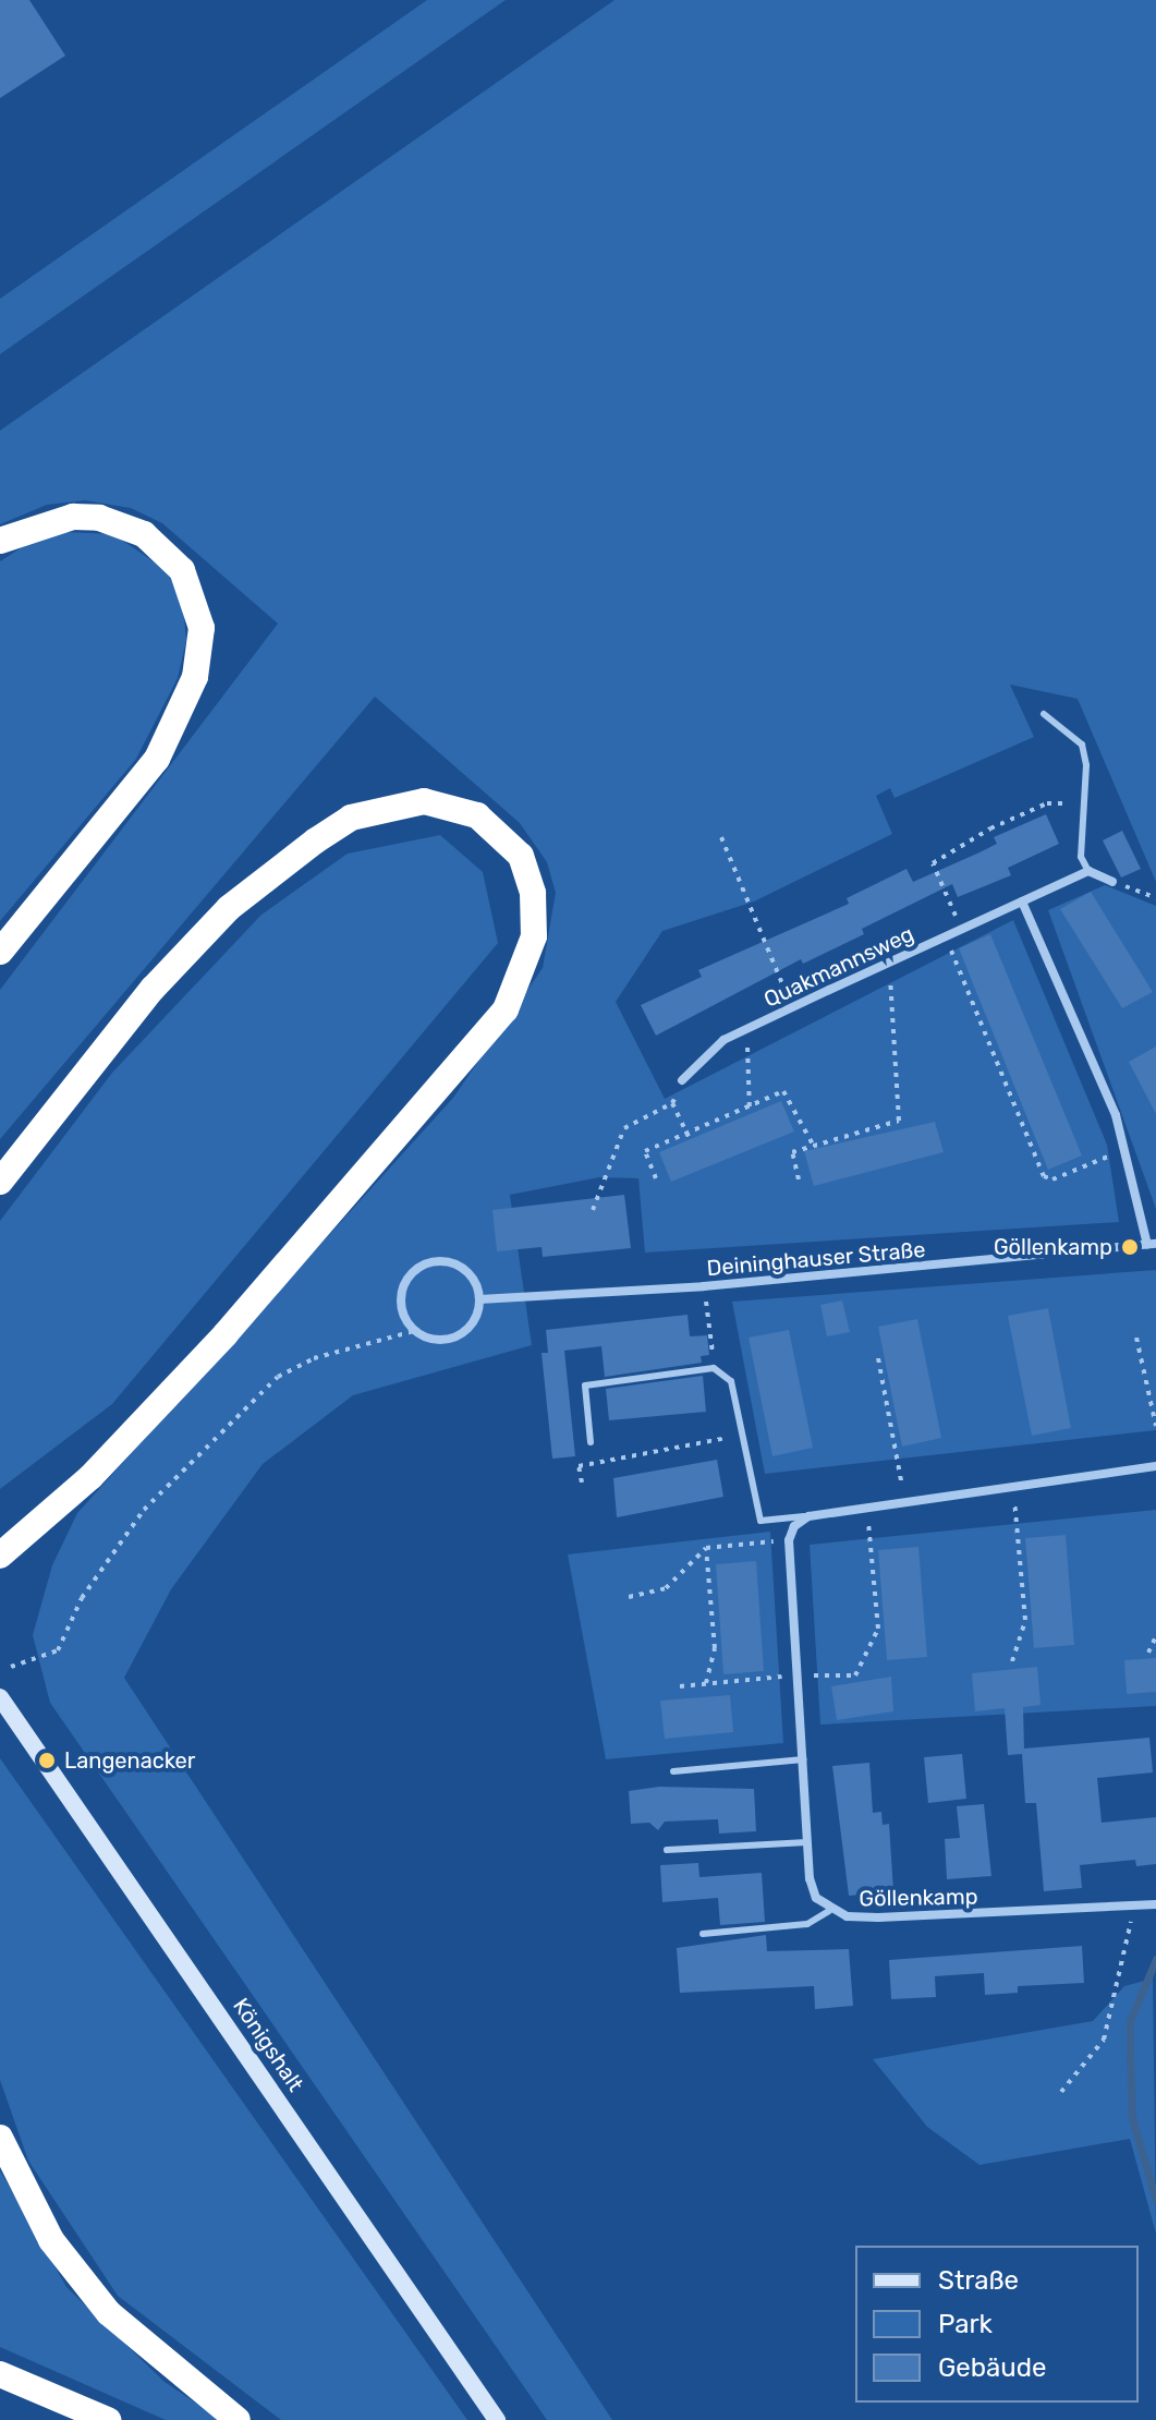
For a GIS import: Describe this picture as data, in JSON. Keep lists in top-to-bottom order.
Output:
{
  "streets": {
    "main road": ["Königshalt"],
    "street": ["Quakmannsweg", "Deininghauser Straße", "Göllenkamp"]
  },
  "places": ["Göllenkamp", "Langenacker"],
  "legend": ["Straße", "Park", "Gebäude"]
}
